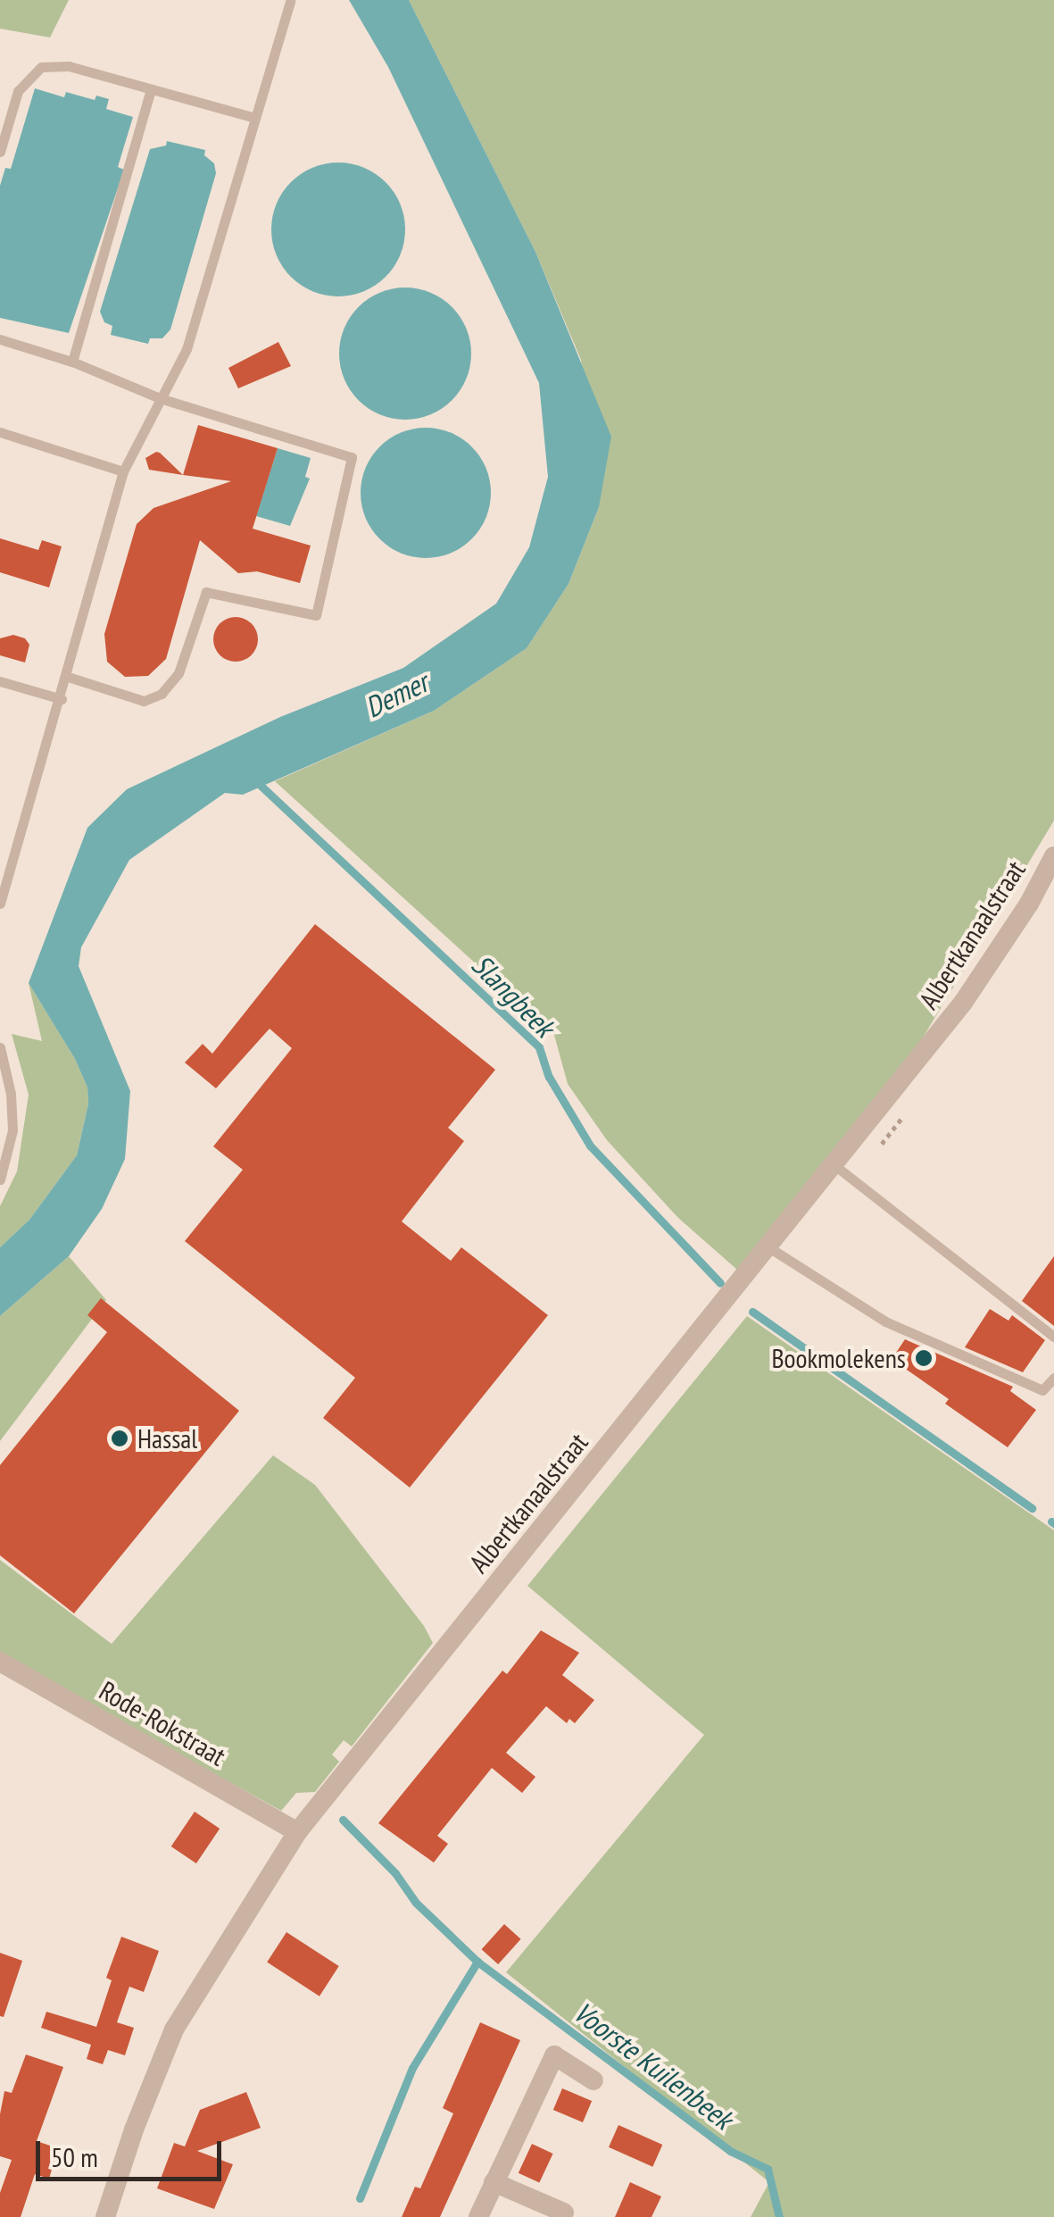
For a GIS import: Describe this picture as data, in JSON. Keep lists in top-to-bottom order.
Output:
{
  "streets": {
    "street": ["Albertkanaalstraat", "Rode-Rokstraat"]
  },
  "crossings": [
    ["Albertkanaalstraat", "Rode-Rokstraat"]
  ],
  "water": ["Demer", "Slangbeek", "Voorste Kuilenbeek"],
  "places": ["Bookmolekens", "Hassal"],
  "scale_bar": "50 m"
}
